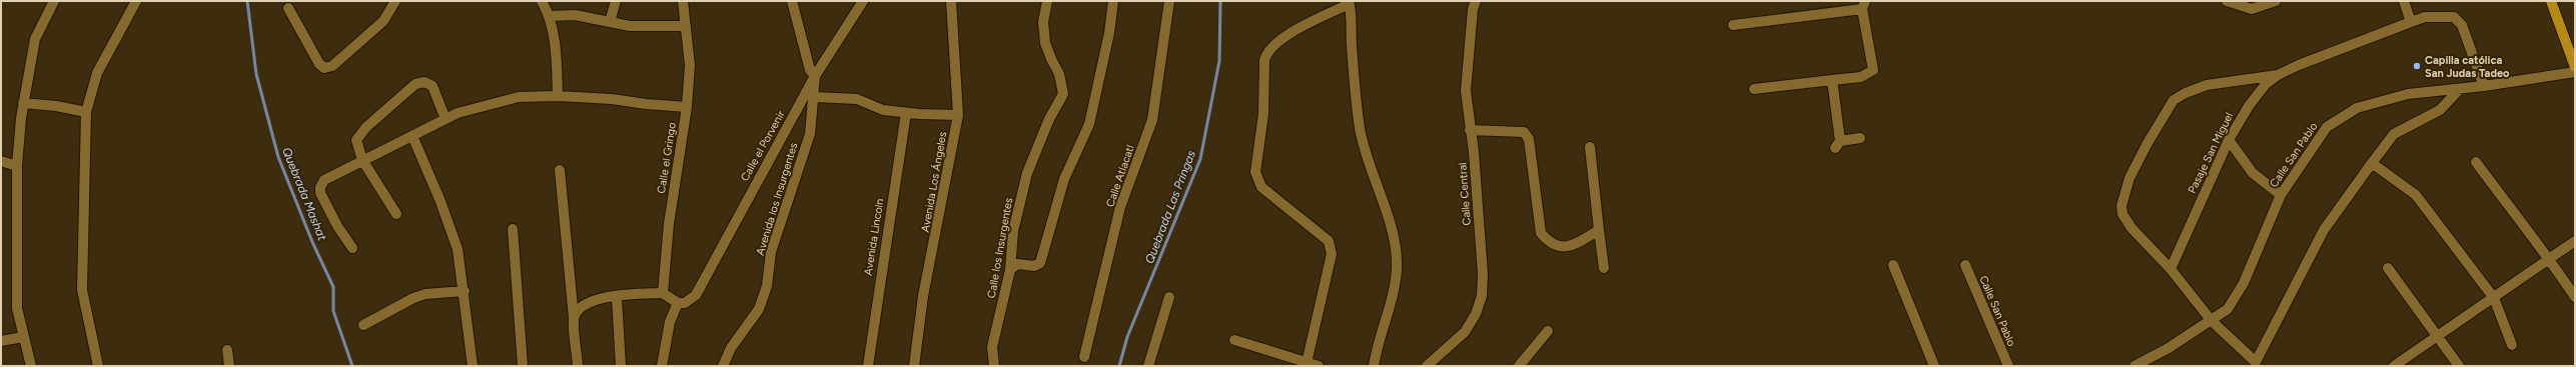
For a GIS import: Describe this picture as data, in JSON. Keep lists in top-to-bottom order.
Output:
{
  "streets": {
    "street": [
      "Calle el Porvenir",
      "Pasaje San Miguel",
      "Calle San Pablo",
      "Calle el Gringo",
      "Calle Atlacatl",
      "Avenida Los Ángeles",
      "Calle Central",
      "Avenida los Insurgentes",
      "Avenida Lincoln",
      "Calle los Insurgentes"
    ]
  },
  "crossings": [
    ["Calle el Porvenir", "Avenida los Insurgentes"],
    ["Pasaje San Miguel", "Calle San Pablo"]
  ],
  "water": ["Quebrada Mashat", "Quebrada Las Pringas"],
  "places": ["Capilla católica San Judas Tadeo"]
}
